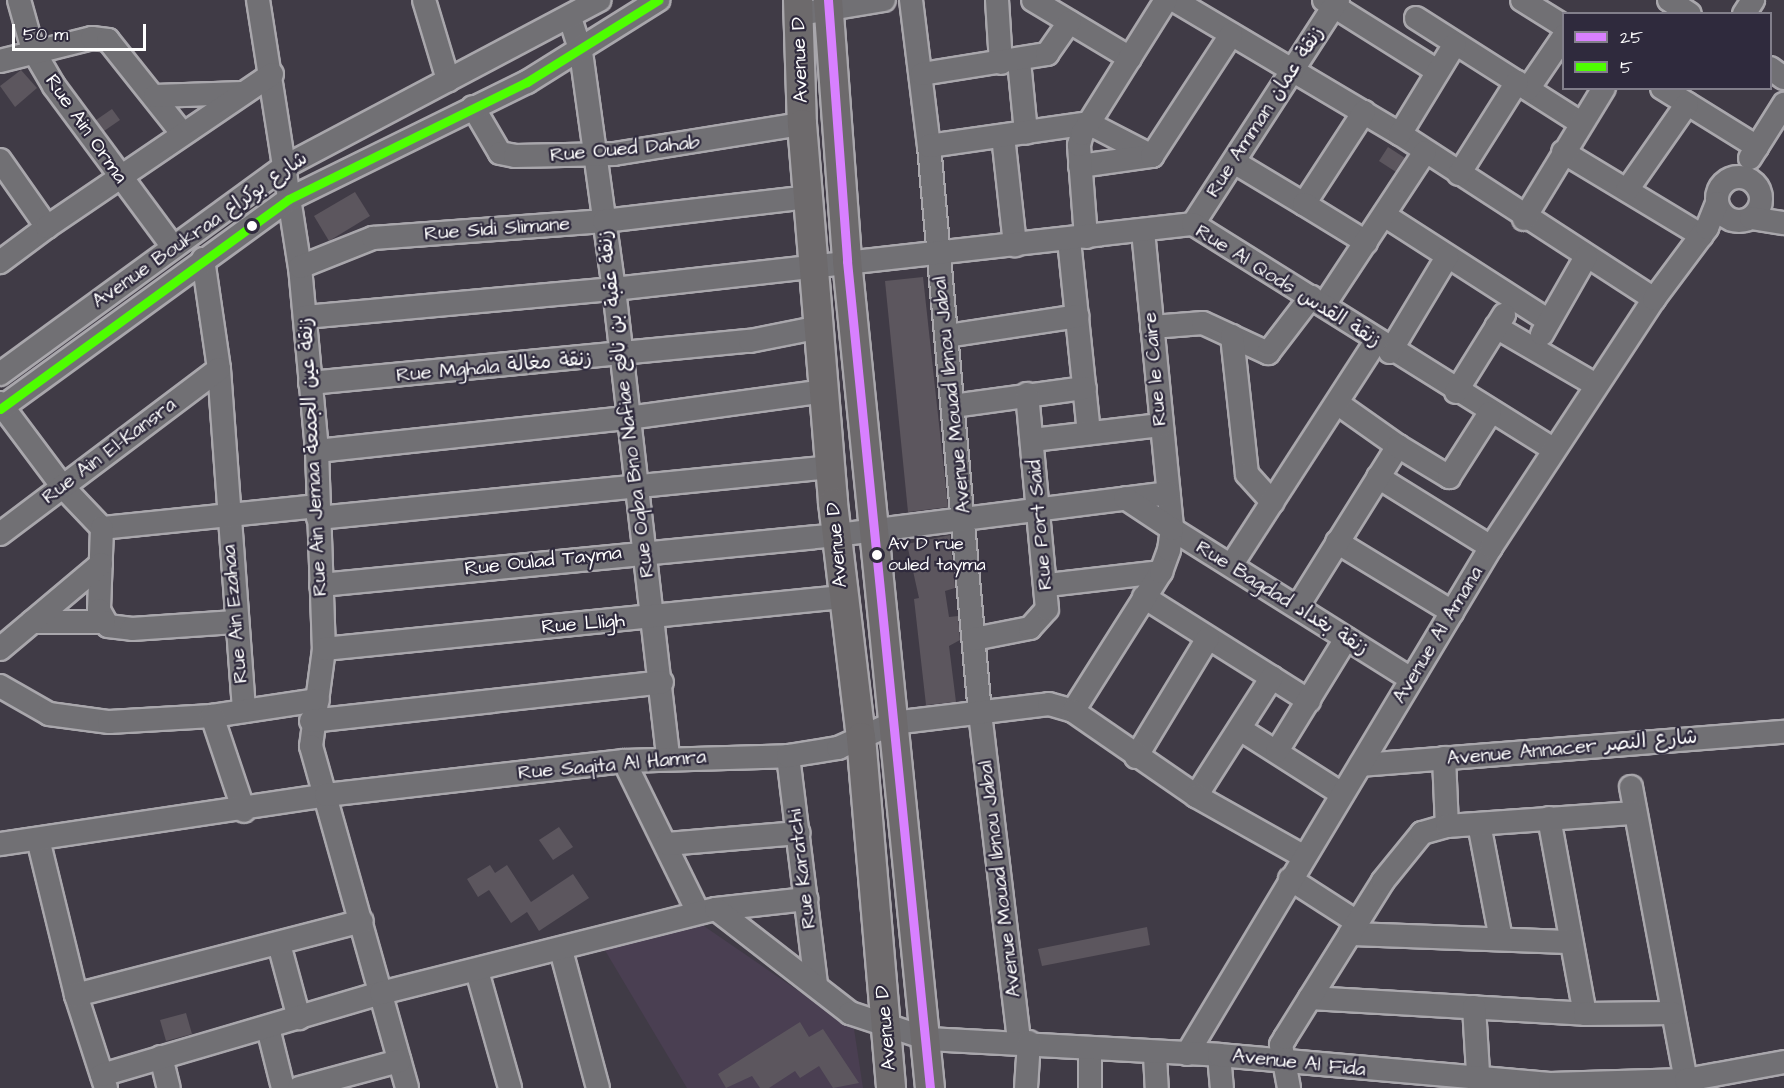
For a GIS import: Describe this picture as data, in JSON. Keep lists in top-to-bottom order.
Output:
{
  "streets": {
    "main road": ["Avenue D"],
    "street": [
      "Rue Amman زنقة عمان",
      "Rue Ain Orma",
      "Rue Oued Dahab",
      "Rue Sidi Slimane",
      "Avenue Boukraa شارع بوكراع",
      "Rue Al Qods زنقة القدس",
      "Rue Mghala زنقة مغالة",
      "Rue le Caire",
      "Avenue Mouad Ibnou Jabal",
      "Rue Oqba Bno Nafiae زنقة عقبة بن نافع",
      "Rue Ain El-Kansra",
      "Rue Ain Jemaa زنقة عين الجمعة",
      "Rue Port Said",
      "Rue Oulad Tayma",
      "Rue Bagdad زنقة بغداد",
      "Rue Ain Ezahaa",
      "Rue Lligh",
      "Avenue Al Amana",
      "Avenue Annacer شارع النصر",
      "Rue Saqita Al Hamra",
      "Rue Karatchi",
      "Avenue Al Fida"
    ]
  },
  "crossings": [
    ["Avenue D", "Rue Oued Dahab"],
    ["Avenue D", "Rue Sidi Slimane"],
    ["Avenue D", "Rue Al Qods زنقة القدس"],
    ["Avenue D", "Rue Mghala زنقة مغالة"],
    ["Avenue D", "Rue Oulad Tayma"],
    ["Avenue D", "Rue Lligh"],
    ["Avenue D", "Rue Saqita Al Hamra"],
    ["Avenue D", "Avenue Al Fida"],
    ["Rue Amman زنقة عمان", "Rue Al Qods زنقة القدس"],
    ["Rue Ain Orma", "Avenue Boukraa شارع بوكراع"],
    ["Rue Oued Dahab", "Avenue Boukraa شارع بوكراع"],
    ["Rue Oued Dahab", "Rue Oqba Bno Nafiae زنقة عقبة بن نافع"],
    ["Rue Sidi Slimane", "Rue Oqba Bno Nafiae زنقة عقبة بن نافع"],
    ["Rue Sidi Slimane", "Rue Ain Jemaa زنقة عين الجمعة"],
    ["Avenue Boukraa شارع بوكراع", "Rue Oqba Bno Nafiae زنقة عقبة بن نافع"],
    ["Avenue Boukraa شارع بوكراع", "Rue Ain Jemaa زنقة عين الجمعة"],
    ["Avenue Boukraa شارع بوكراع", "Rue Ain Ezahaa"],
    ["Rue Al Qods زنقة القدس", "Rue le Caire"],
    ["Rue Al Qods زنقة القدس", "Avenue Mouad Ibnou Jabal"],
    ["Rue Al Qods زنقة القدس", "Rue Oqba Bno Nafiae زنقة عقبة بن نافع"],
    ["Rue Al Qods زنقة القدس", "Rue Ain Jemaa زنقة عين الجمعة"],
    ["Rue Al Qods زنقة القدس", "Avenue Al Amana"],
    ["Rue Mghala زنقة مغالة", "Rue Oqba Bno Nafiae زنقة عقبة بن نافع"],
    ["Rue Mghala زنقة مغالة", "Rue Ain Jemaa زنقة عين الجمعة"],
    ["Rue le Caire", "Rue Bagdad زنقة بغداد"],
    ["Avenue Mouad Ibnou Jabal", "Rue Port Said"],
    ["Avenue Mouad Ibnou Jabal", "Rue Saqita Al Hamra"],
    ["Avenue Mouad Ibnou Jabal", "Avenue Al Fida"],
    ["Rue Oqba Bno Nafiae زنقة عقبة بن نافع", "Rue Oulad Tayma"],
    ["Rue Oqba Bno Nafiae زنقة عقبة بن نافع", "Rue Lligh"],
    ["Rue Oqba Bno Nafiae زنقة عقبة بن نافع", "Rue Saqita Al Hamra"],
    ["Rue Ain El-Kansra", "Rue Ain Ezahaa"],
    ["Rue Ain Jemaa زنقة عين الجمعة", "Rue Oulad Tayma"],
    ["Rue Ain Jemaa زنقة عين الجمعة", "Rue Lligh"],
    ["Rue Ain Jemaa زنقة عين الجمعة", "Rue Saqita Al Hamra"],
    ["Rue Bagdad زنقة بغداد", "Avenue Al Amana"],
    ["Avenue Al Amana", "Avenue Annacer شارع النصر"],
    ["Avenue Al Amana", "Avenue Al Fida"],
    ["Rue Saqita Al Hamra", "Rue Karatchi"],
    ["Rue Karatchi", "Avenue Al Fida"]
  ],
  "places": ["Av D rue ouled tayma"],
  "lines": ["transit line 25", "transit line 5"],
  "legend": ["25", "5"],
  "scale_bar": "50 m"
}
